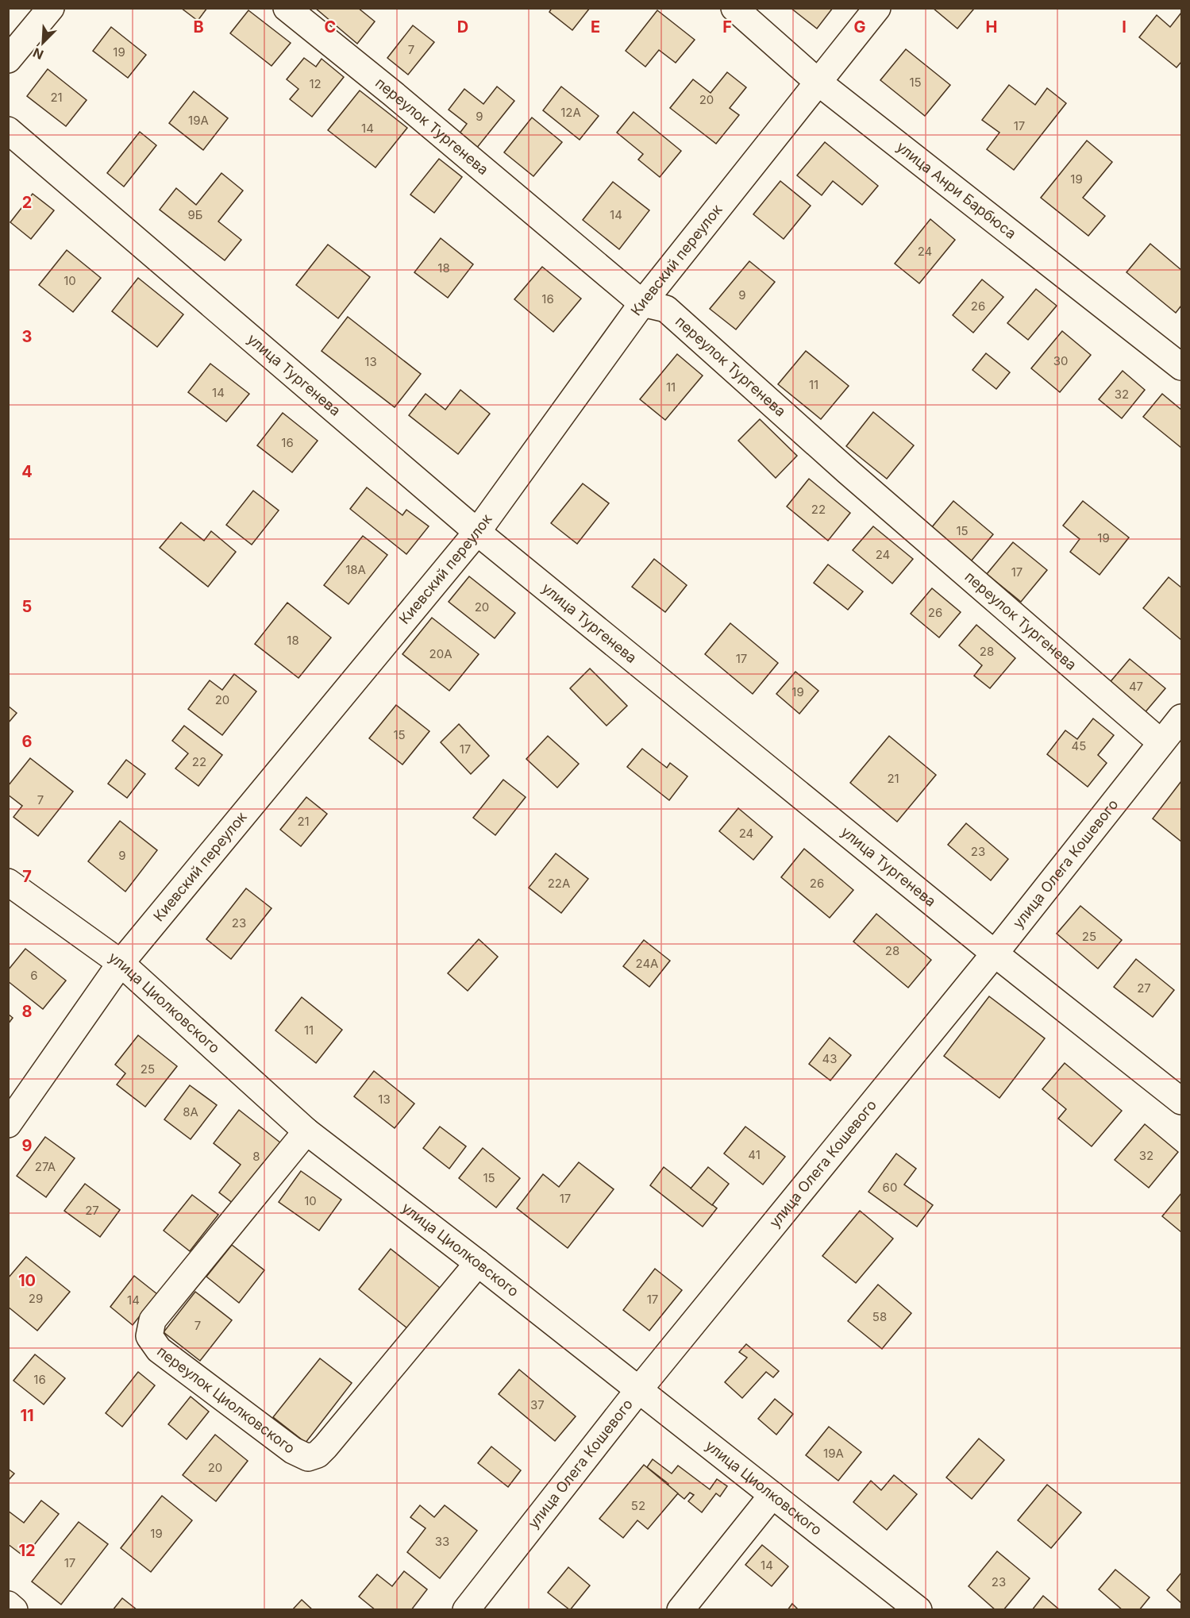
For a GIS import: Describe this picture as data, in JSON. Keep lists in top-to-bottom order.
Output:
{
  "streets": {
    "street": [
      "переулок Тургенева",
      "улица Анри Барбюса",
      "Киевский переулок",
      "улица Тургенева",
      "улица Олега Кошевого",
      "улица Циолковского",
      "переулок Циолковского"
    ]
  },
  "crossings": [
    ["переулок Тургенева", "Киевский переулок"],
    ["переулок Тургенева", "улица Олега Кошевого"],
    ["улица Анри Барбюса", "Киевский переулок"],
    ["Киевский переулок", "улица Тургенева"],
    ["Киевский переулок", "улица Циолковского"],
    ["улица Тургенева", "улица Олега Кошевого"],
    ["улица Олега Кошевого", "улица Циолковского"],
    ["улица Циолковского", "переулок Циолковского"]
  ],
  "house_numbers": [
    "7",
    "19",
    "15",
    "12",
    "21",
    "20",
    "12А",
    "9",
    "19А",
    "17",
    "14",
    "19",
    "9Б",
    "14",
    "24",
    "18",
    "10",
    "9",
    "16",
    "26",
    "30",
    "13",
    "11",
    "11",
    "14",
    "32",
    "16",
    "22",
    "15",
    "19",
    "24",
    "18А",
    "17",
    "20",
    "26",
    "18",
    "28",
    "20А",
    "17",
    "47",
    "19",
    "20",
    "15",
    "45",
    "17",
    "22",
    "21",
    "7",
    "21",
    "24",
    "23",
    "9",
    "22А",
    "26",
    "23",
    "25",
    "28",
    "24А",
    "6",
    "27",
    "11",
    "43",
    "25",
    "13",
    "8А",
    "41",
    "32",
    "8",
    "27А",
    "15",
    "60",
    "17",
    "10",
    "27",
    "29",
    "17",
    "14",
    "58",
    "7",
    "16",
    "37",
    "19А",
    "20",
    "52",
    "19",
    "33",
    "17",
    "14",
    "23"
  ],
  "north": "bottom left",
  "grid": {
    "columns": [
      "B",
      "C",
      "D",
      "E",
      "F",
      "G",
      "H",
      "I"
    ],
    "rows": [
      "2",
      "3",
      "4",
      "5",
      "6",
      "7",
      "8",
      "9",
      "10",
      "11",
      "12"
    ]
  }
}
